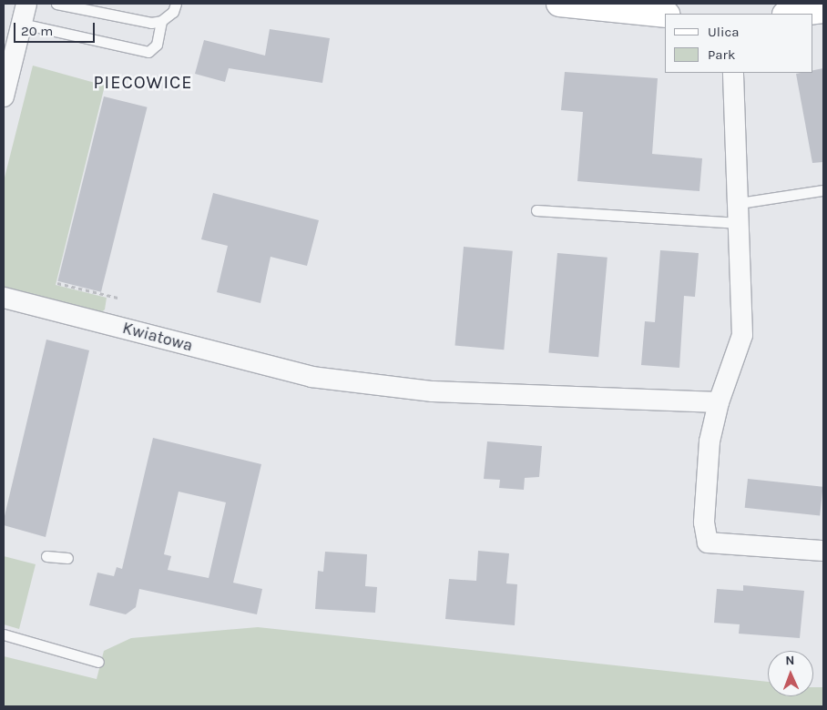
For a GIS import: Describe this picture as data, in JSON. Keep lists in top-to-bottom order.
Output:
{
  "streets": {
    "street": ["Kwiatowa"]
  },
  "districts": ["PIECOWICE"],
  "legend": ["Ulica", "Park"],
  "scale_bar": "20 m",
  "north": "top"
}
